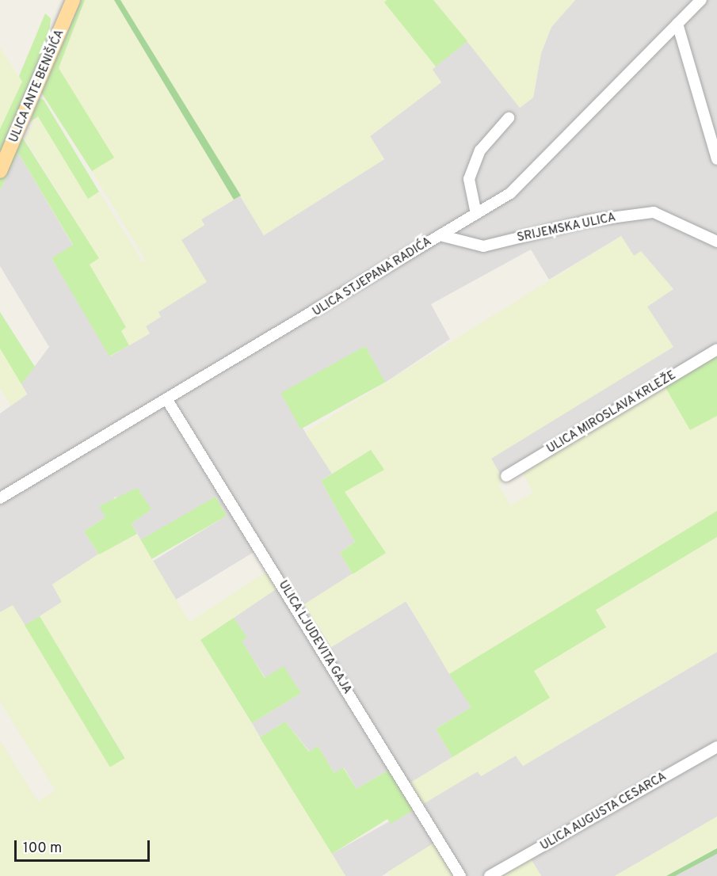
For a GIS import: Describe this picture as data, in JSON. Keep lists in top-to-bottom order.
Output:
{
  "streets": {
    "main road": ["ULICA ANTE BENIŠIĆA"],
    "street": [
      "SRIJEMSKA ULICA",
      "ULICA STJEPANA RADIĆA",
      "ULICA MIROSLAVA KRLEŽE",
      "ULICA LJUDEVITA GAJA",
      "ULICA AUGUSTA CESARCA"
    ]
  },
  "crossings": [
    ["SRIJEMSKA ULICA", "ULICA STJEPANA RADIĆA"],
    ["ULICA STJEPANA RADIĆA", "ULICA LJUDEVITA GAJA"]
  ],
  "scale_bar": "100 m"
}
